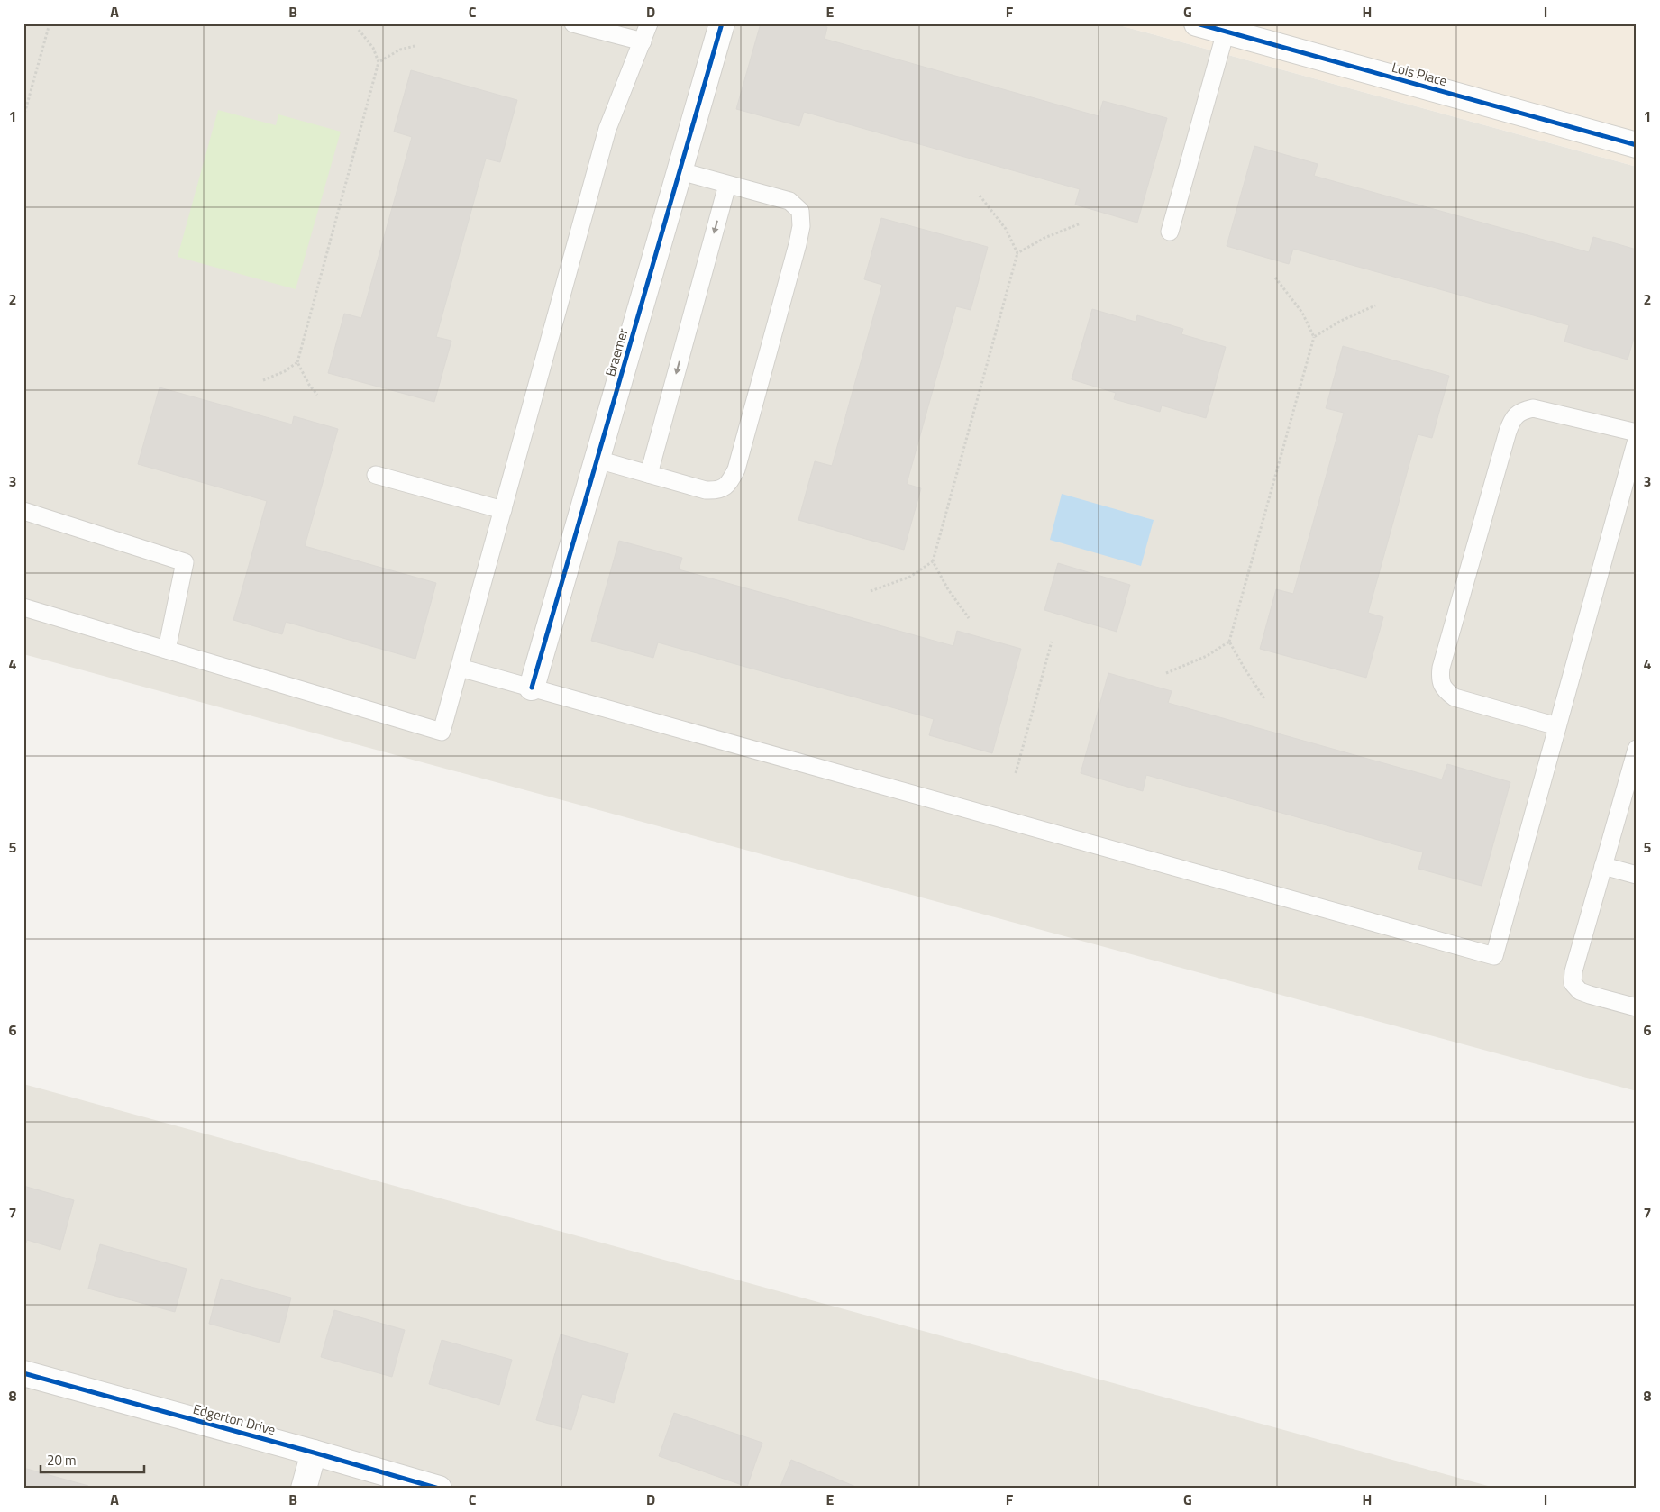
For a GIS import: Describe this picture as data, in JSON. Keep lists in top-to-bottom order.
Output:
{
  "streets": {
    "street": ["Lois Place", "Braemer", "Edgerton Drive"]
  },
  "scale_bar": "20 m",
  "grid": {
    "columns": [
      "A",
      "B",
      "C",
      "D",
      "E",
      "F",
      "G",
      "H",
      "I"
    ],
    "rows": [
      "1",
      "2",
      "3",
      "4",
      "5",
      "6",
      "7",
      "8"
    ]
  }
}
